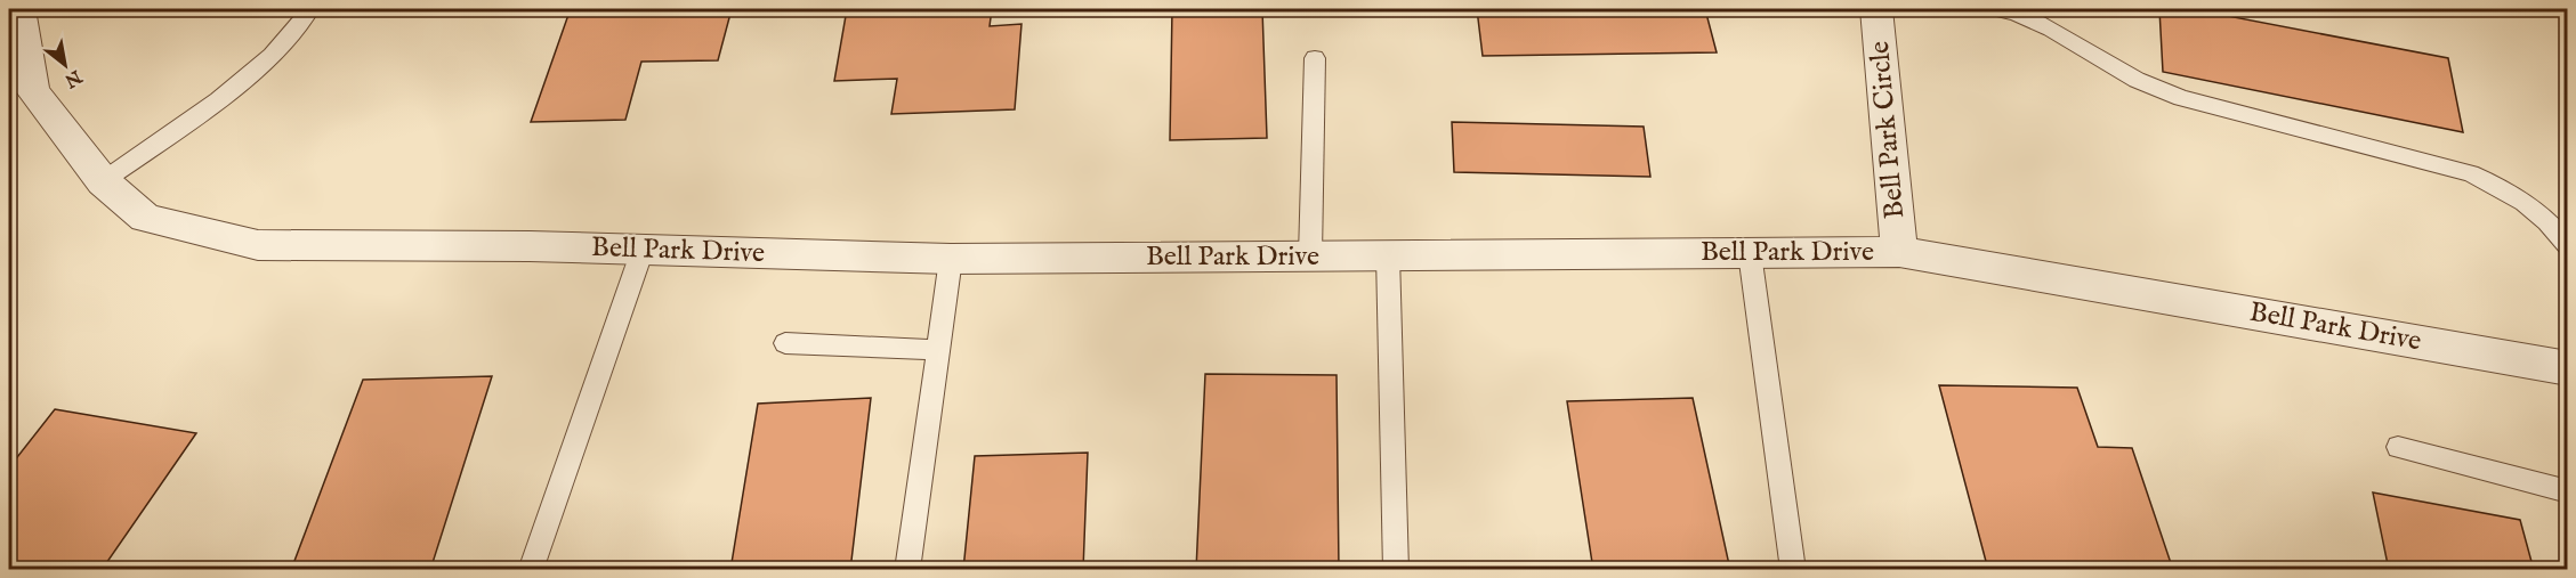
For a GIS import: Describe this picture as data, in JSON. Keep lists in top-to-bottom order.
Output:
{
  "streets": {
    "street": ["Bell Park Circle", "Bell Park Drive"]
  },
  "crossings": [
    ["Bell Park Circle", "Bell Park Drive"]
  ],
  "north": "bottom right"
}
